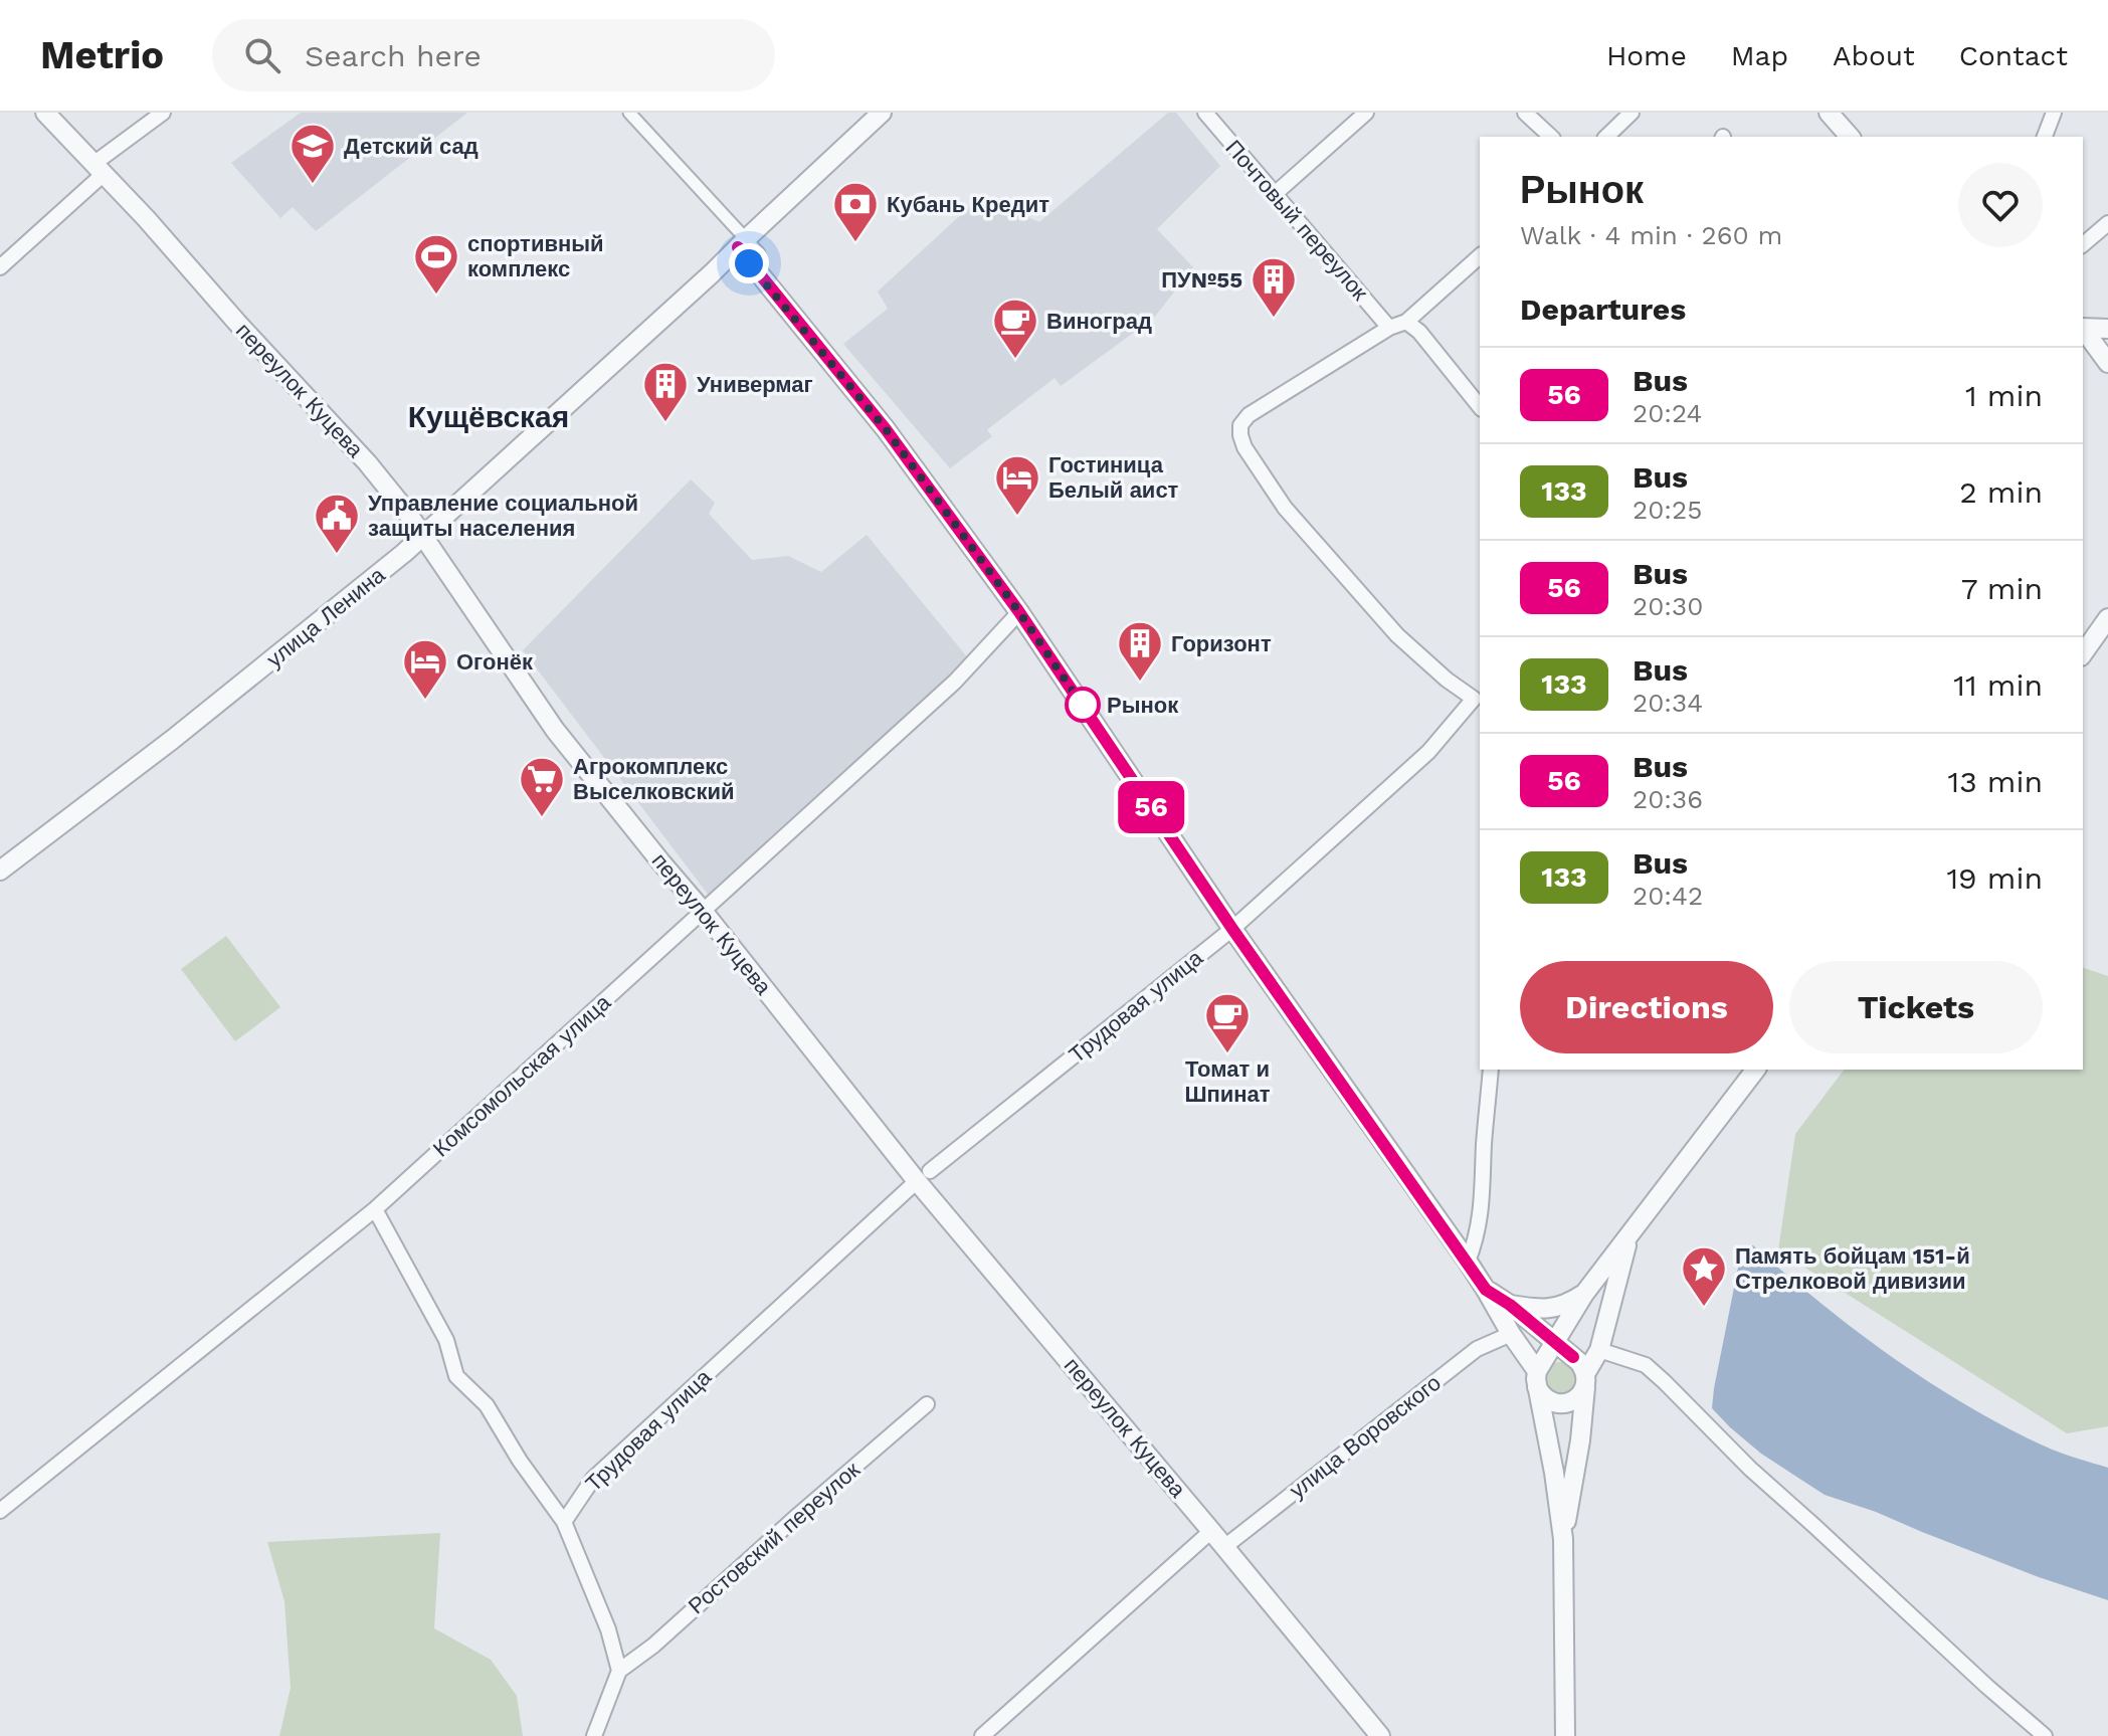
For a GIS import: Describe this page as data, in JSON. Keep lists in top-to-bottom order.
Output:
{
  "streets": {
    "street": [
      "Почтовый переулок",
      "переулок Куцева",
      "улица Ленина",
      "Трудовая улица",
      "Комсомольская улица",
      "улица Воровского",
      "Ростовский переулок"
    ]
  },
  "crossings": [
    ["Почтовый переулок", "Трудовая улица"],
    ["переулок Куцева", "улица Ленина"],
    ["переулок Куцева", "Трудовая улица"],
    ["переулок Куцева", "Комсомольская улица"],
    ["переулок Куцева", "улица Воровского"]
  ],
  "districts": ["Кущёвская"],
  "places": {
    "school or university": ["Детский сад"],
    "bank": ["Кубань Кредит"],
    "sports": ["спортивный комплекс"],
    "building": ["ПУ№55", "Универмаг", "Горизонт"],
    "cafe": ["Виноград", "Томат и Шпинат"],
    "hotel": ["Гостиница Белый аист", "Огонёк"],
    "public building": ["Управление социальной защиты населения"],
    "other": ["Рынок"],
    "supermarket": ["Агрокомплекс Выселковский"],
    "place": ["Память бойцам 151-й Стрелковой дивизии"]
  },
  "lines": ["bus line 56"],
  "page": {
    "header": "Metrio",
    "search": "Search here",
    "nav": [
      "Home",
      "Map",
      "About",
      "Contact"
    ],
    "on_map": "56",
    "heading": [
      ["Рынок", "Walk · 4 min · 260 m"],
      "Departures"
    ],
    "list": [
      {
        "mark": "56",
        "name": "Bus",
        "note": "20:24",
        "value": "1 min"
      },
      {
        "mark": "133",
        "name": "Bus",
        "note": "20:25",
        "value": "2 min"
      },
      {
        "mark": "56",
        "name": "Bus",
        "note": "20:30",
        "value": "7 min"
      },
      {
        "mark": "133",
        "name": "Bus",
        "note": "20:34",
        "value": "11 min"
      },
      {
        "mark": "56",
        "name": "Bus",
        "note": "20:36",
        "value": "13 min"
      },
      {
        "mark": "133",
        "name": "Bus",
        "note": "20:42",
        "value": "19 min"
      }
    ],
    "buttons": ["Directions", "Tickets"]
  }
}
